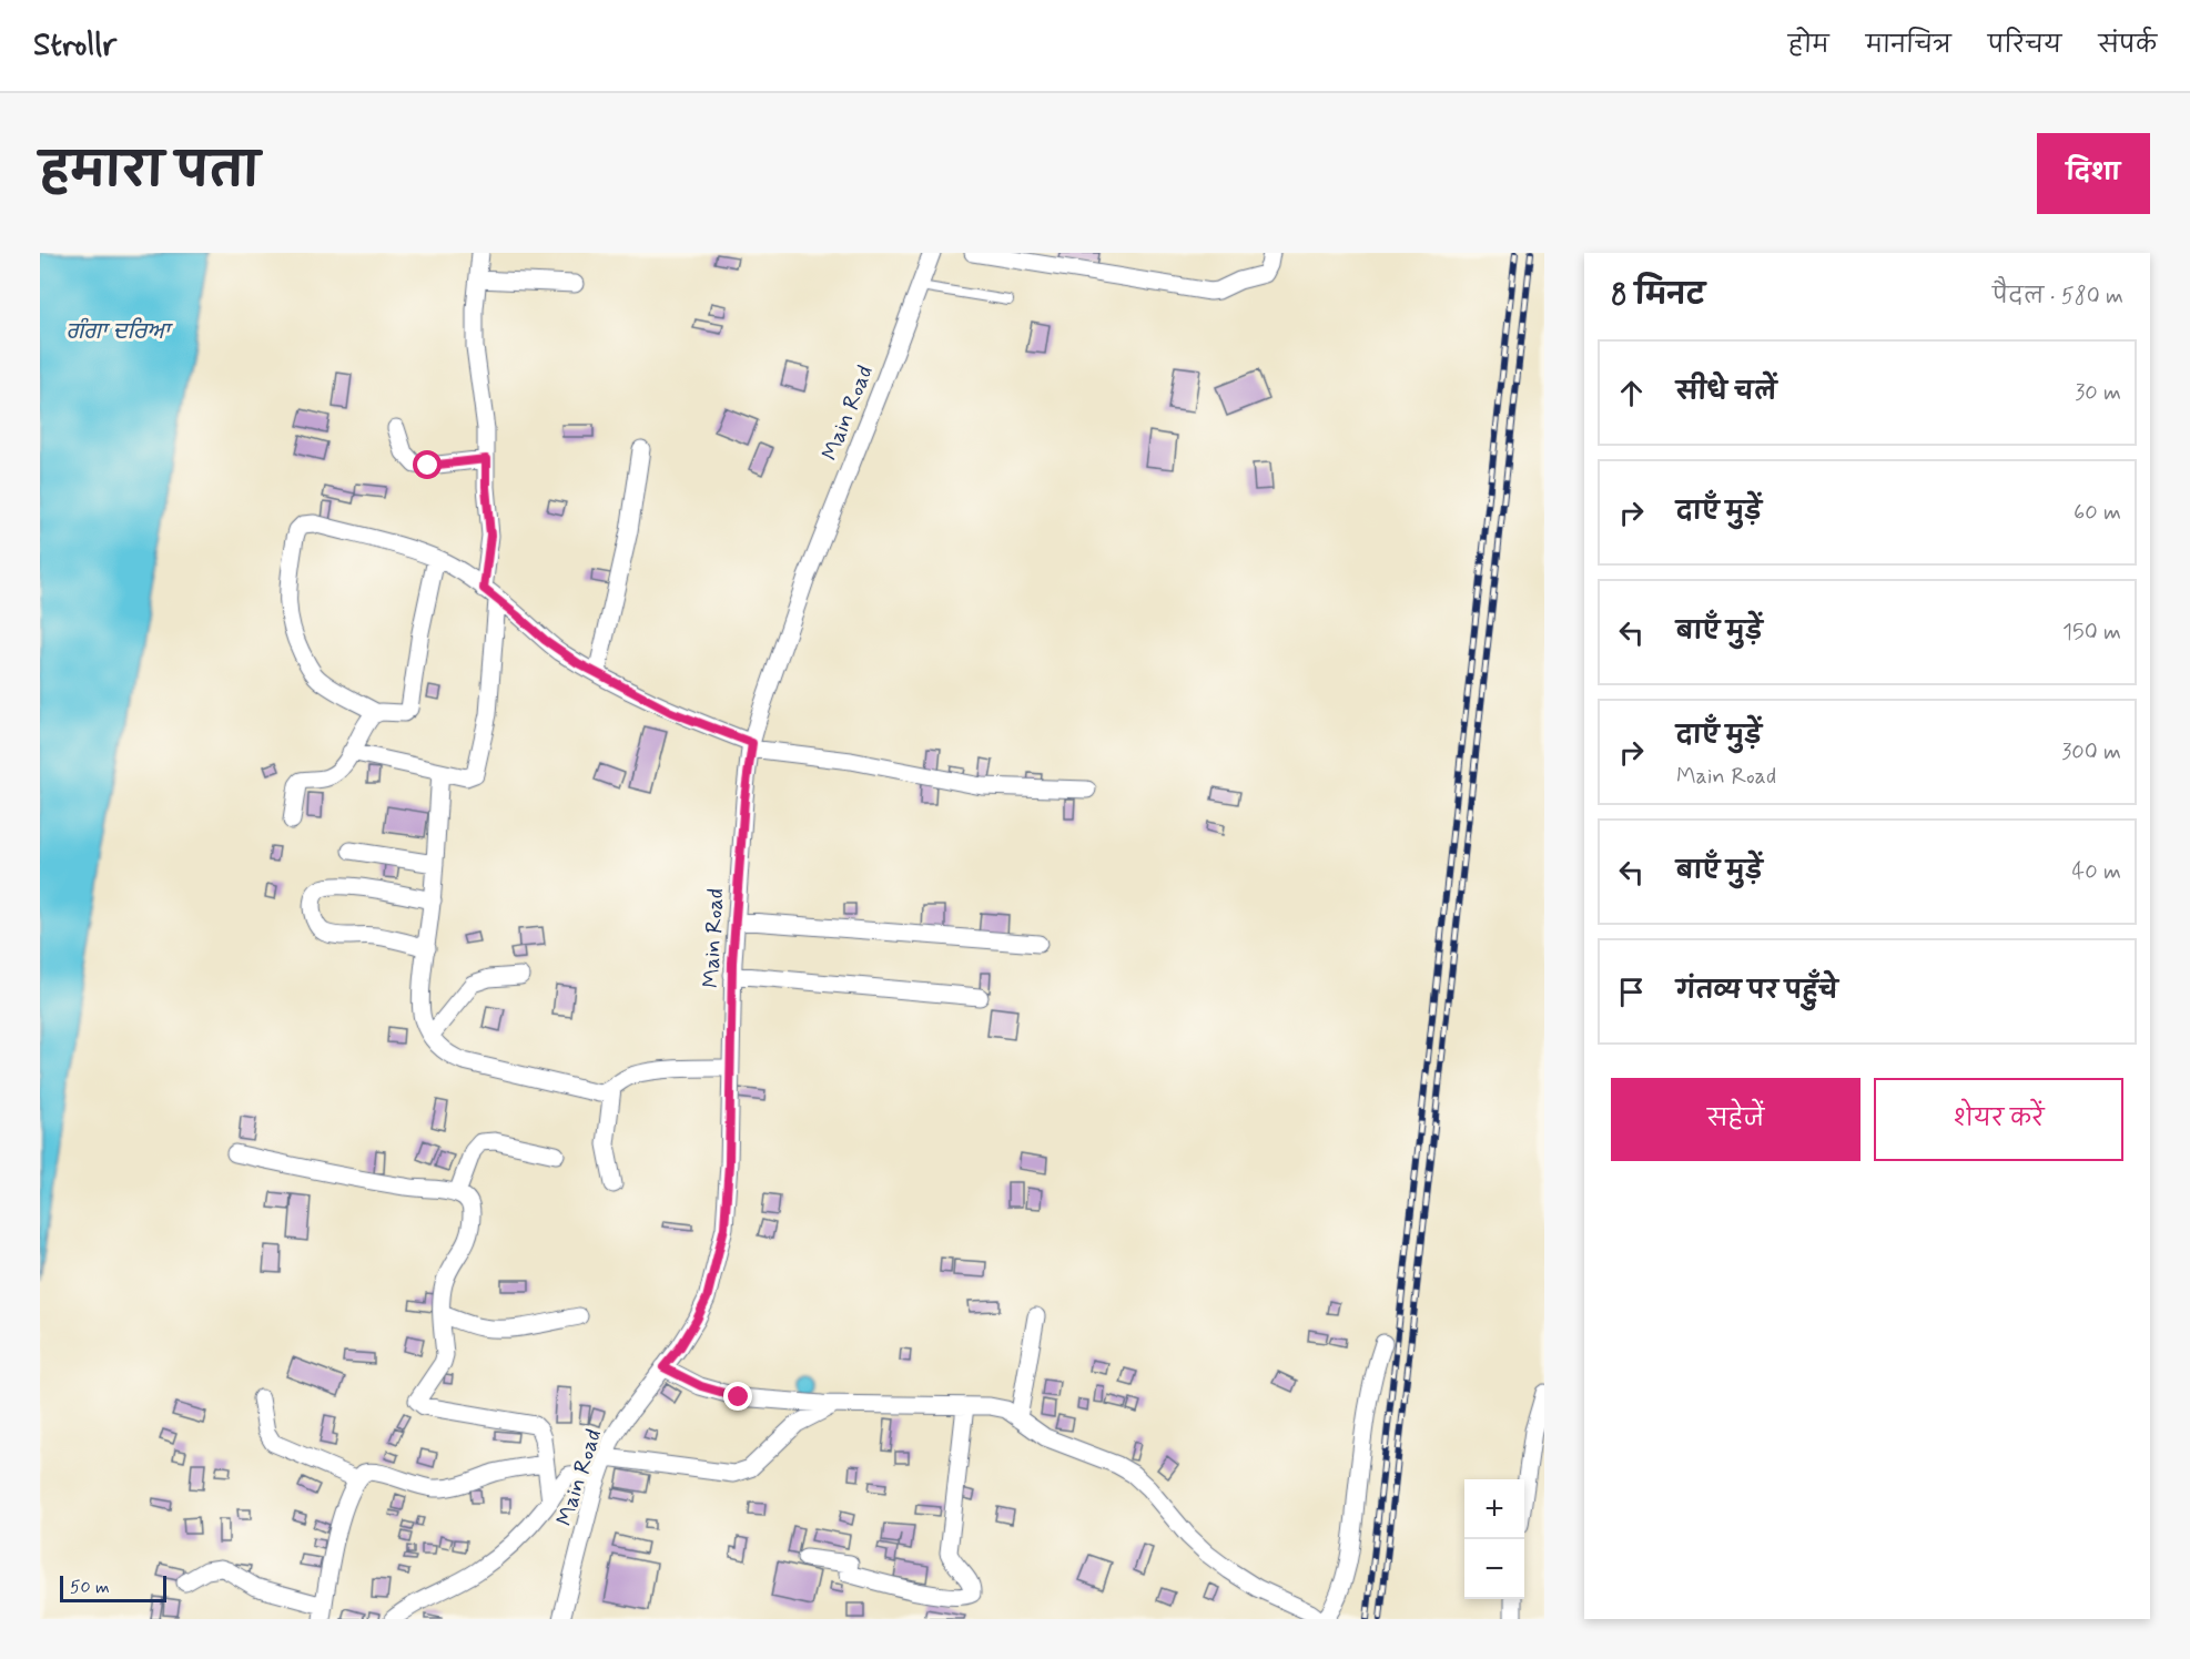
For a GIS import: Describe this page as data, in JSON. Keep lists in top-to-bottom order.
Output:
{
  "streets": {
    "street": ["Main Road"]
  },
  "water": ["ਗੰਗਾ ਦਰਿਆ"],
  "scale_bar": "50 m",
  "page": {
    "header": "Strollr",
    "nav": [
      "होम",
      "मानचित्र",
      "परिचय",
      "संपर्क"
    ],
    "title": "हमारा पता",
    "buttons": [
      "दिशा",
      ["सहेजें", "शेयर करें"]
    ],
    "heading": ["8 मिनट", "पैदल · 580 m"],
    "list": [
      ["सीधे चलें", "30 m"],
      ["दाएँ मुड़ें", "60 m"],
      ["बाएँ मुड़ें", "150 m"],
      ["दाएँ मुड़ें", "Main Road", "300 m"],
      ["बाएँ मुड़ें", "40 m"],
      "गंतव्य पर पहुँचे"
    ],
    "map_buttons": ["+", "−"],
    "scale": "50 m"
  }
}
